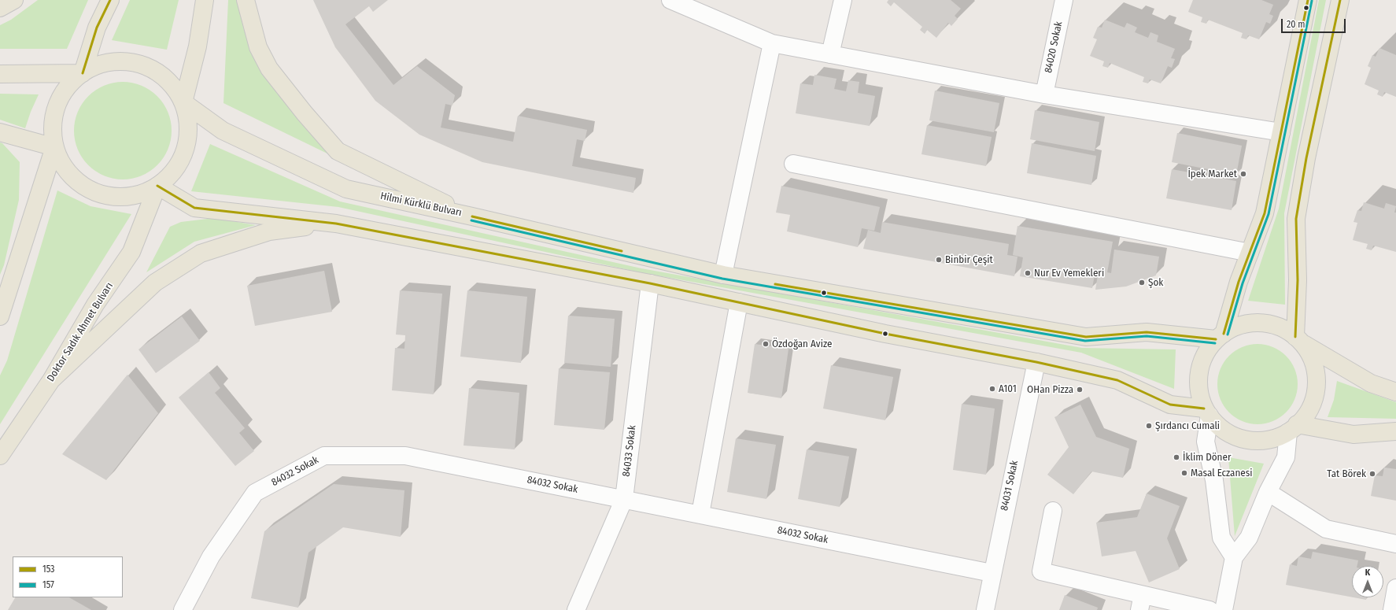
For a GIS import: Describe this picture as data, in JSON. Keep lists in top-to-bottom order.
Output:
{
  "streets": {
    "main road": ["Hilmi Kürklü Bulvarı", "Doktor Sadık Ahmet Bulvarı"],
    "street": [
      "84020 Sokak",
      "84033 Sokak",
      "84032 Sokak",
      "84031 Sokak"
    ]
  },
  "crossings": [
    ["84033 Sokak", "84032 Sokak"],
    ["84032 Sokak", "84031 Sokak"]
  ],
  "places": [
    "İpek Market",
    "Binbir Çeşit",
    "Nur Ev Yemekleri",
    "Şok",
    "Özdoğan Avize",
    "A101",
    "OHan Pizza",
    "Şırdancı Cumali",
    "İklim Döner",
    "Masal Eczanesi",
    "Tat Börek"
  ],
  "lines": ["transit line 153", "transit line 157"],
  "legend": ["153", "157"],
  "scale_bar": "20 m",
  "north": "top"
}
